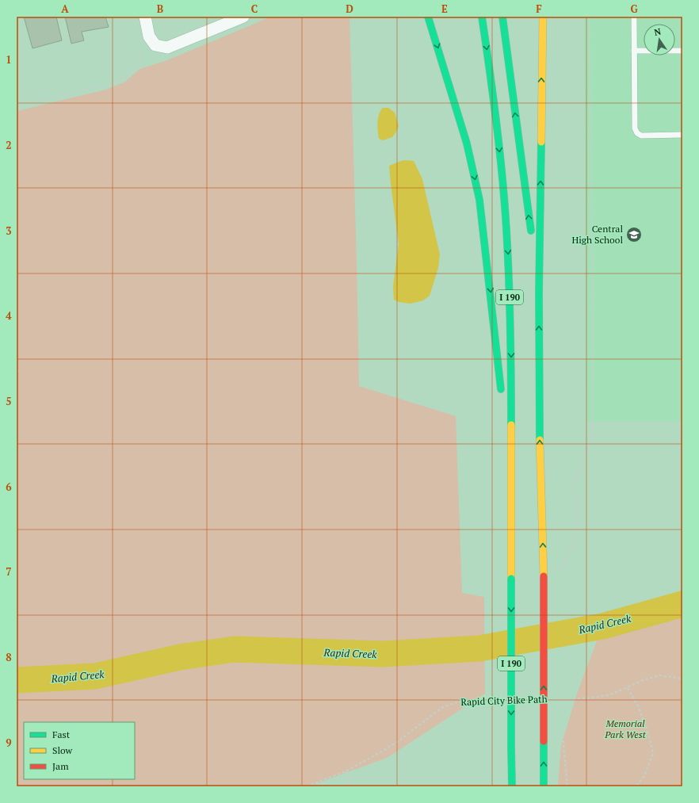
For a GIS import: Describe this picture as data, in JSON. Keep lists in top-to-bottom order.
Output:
{
  "streets": {
    "highway": ["I 190"],
    "path": ["Rapid City Bike Path"]
  },
  "water": ["Rapid Creek"],
  "parks": ["Memorial Park West"],
  "places": {
    "school or university": ["Central High School"]
  },
  "legend": ["Fast", "Slow", "Jam"],
  "north": "top",
  "grid": {
    "columns": [
      "A",
      "B",
      "C",
      "D",
      "E",
      "F",
      "G"
    ],
    "rows": [
      "1",
      "2",
      "3",
      "4",
      "5",
      "6",
      "7",
      "8",
      "9"
    ]
  }
}
